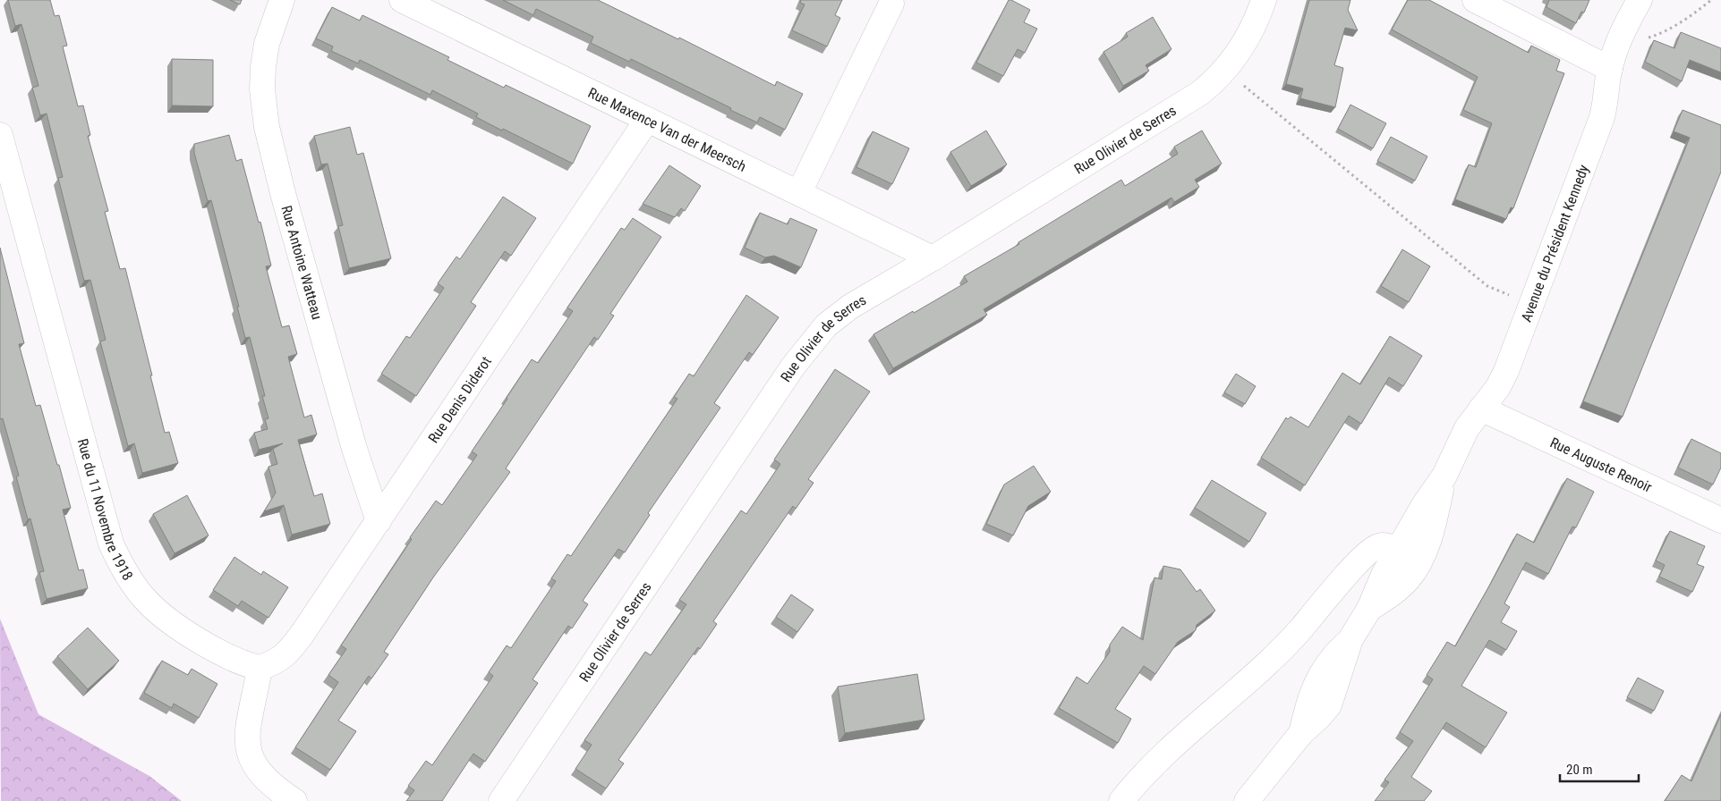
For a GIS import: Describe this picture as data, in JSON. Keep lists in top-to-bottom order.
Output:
{
  "streets": {
    "street": [
      "Rue Maxence Van der Meersch",
      "Rue Olivier de Serres",
      "Avenue du Président Kennedy",
      "Rue Antoine Watteau",
      "Rue Denis Diderot",
      "Rue Auguste Renoir",
      "Rue du 11 Novembre 1918"
    ]
  },
  "crossings": [
    ["Rue Maxence Van der Meersch", "Rue Olivier de Serres"],
    ["Rue Maxence Van der Meersch", "Rue Denis Diderot"],
    ["Avenue du Président Kennedy", "Rue Auguste Renoir"],
    ["Rue Antoine Watteau", "Rue Denis Diderot"],
    ["Rue Denis Diderot", "Rue du 11 Novembre 1918"]
  ],
  "scale_bar": "20 m"
}
